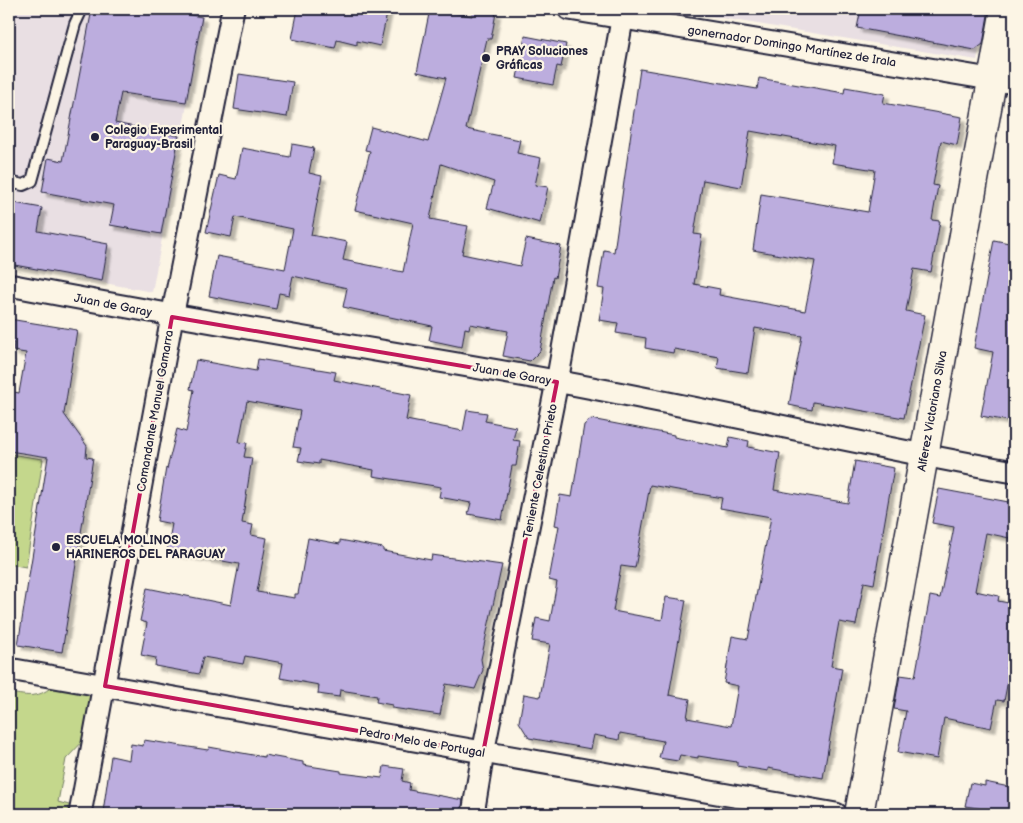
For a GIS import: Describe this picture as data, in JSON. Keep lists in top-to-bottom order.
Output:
{
  "streets": {
    "street": [
      "gonernador Domingo Martínez de Irala",
      "Juan de Garay",
      "Comandante Manuel Gamarra",
      "Alferez Victoriano Silva",
      "Teniente Celestino Prieto",
      "Pedro Melo de Portugal"
    ]
  },
  "crossings": [
    ["gonernador Domingo Martínez de Irala", "Alferez Victoriano Silva"],
    ["gonernador Domingo Martínez de Irala", "Teniente Celestino Prieto"],
    ["Juan de Garay", "Comandante Manuel Gamarra"],
    ["Juan de Garay", "Alferez Victoriano Silva"],
    ["Juan de Garay", "Teniente Celestino Prieto"],
    ["Comandante Manuel Gamarra", "Pedro Melo de Portugal"],
    ["Teniente Celestino Prieto", "Pedro Melo de Portugal"]
  ],
  "places": ["PRAY Soluciones Gráficas", "Colegio Experimental Paraguay-Brasil", "ESCUELA MOLINOS HARINEROS DEL PARAGUAY"]
}
